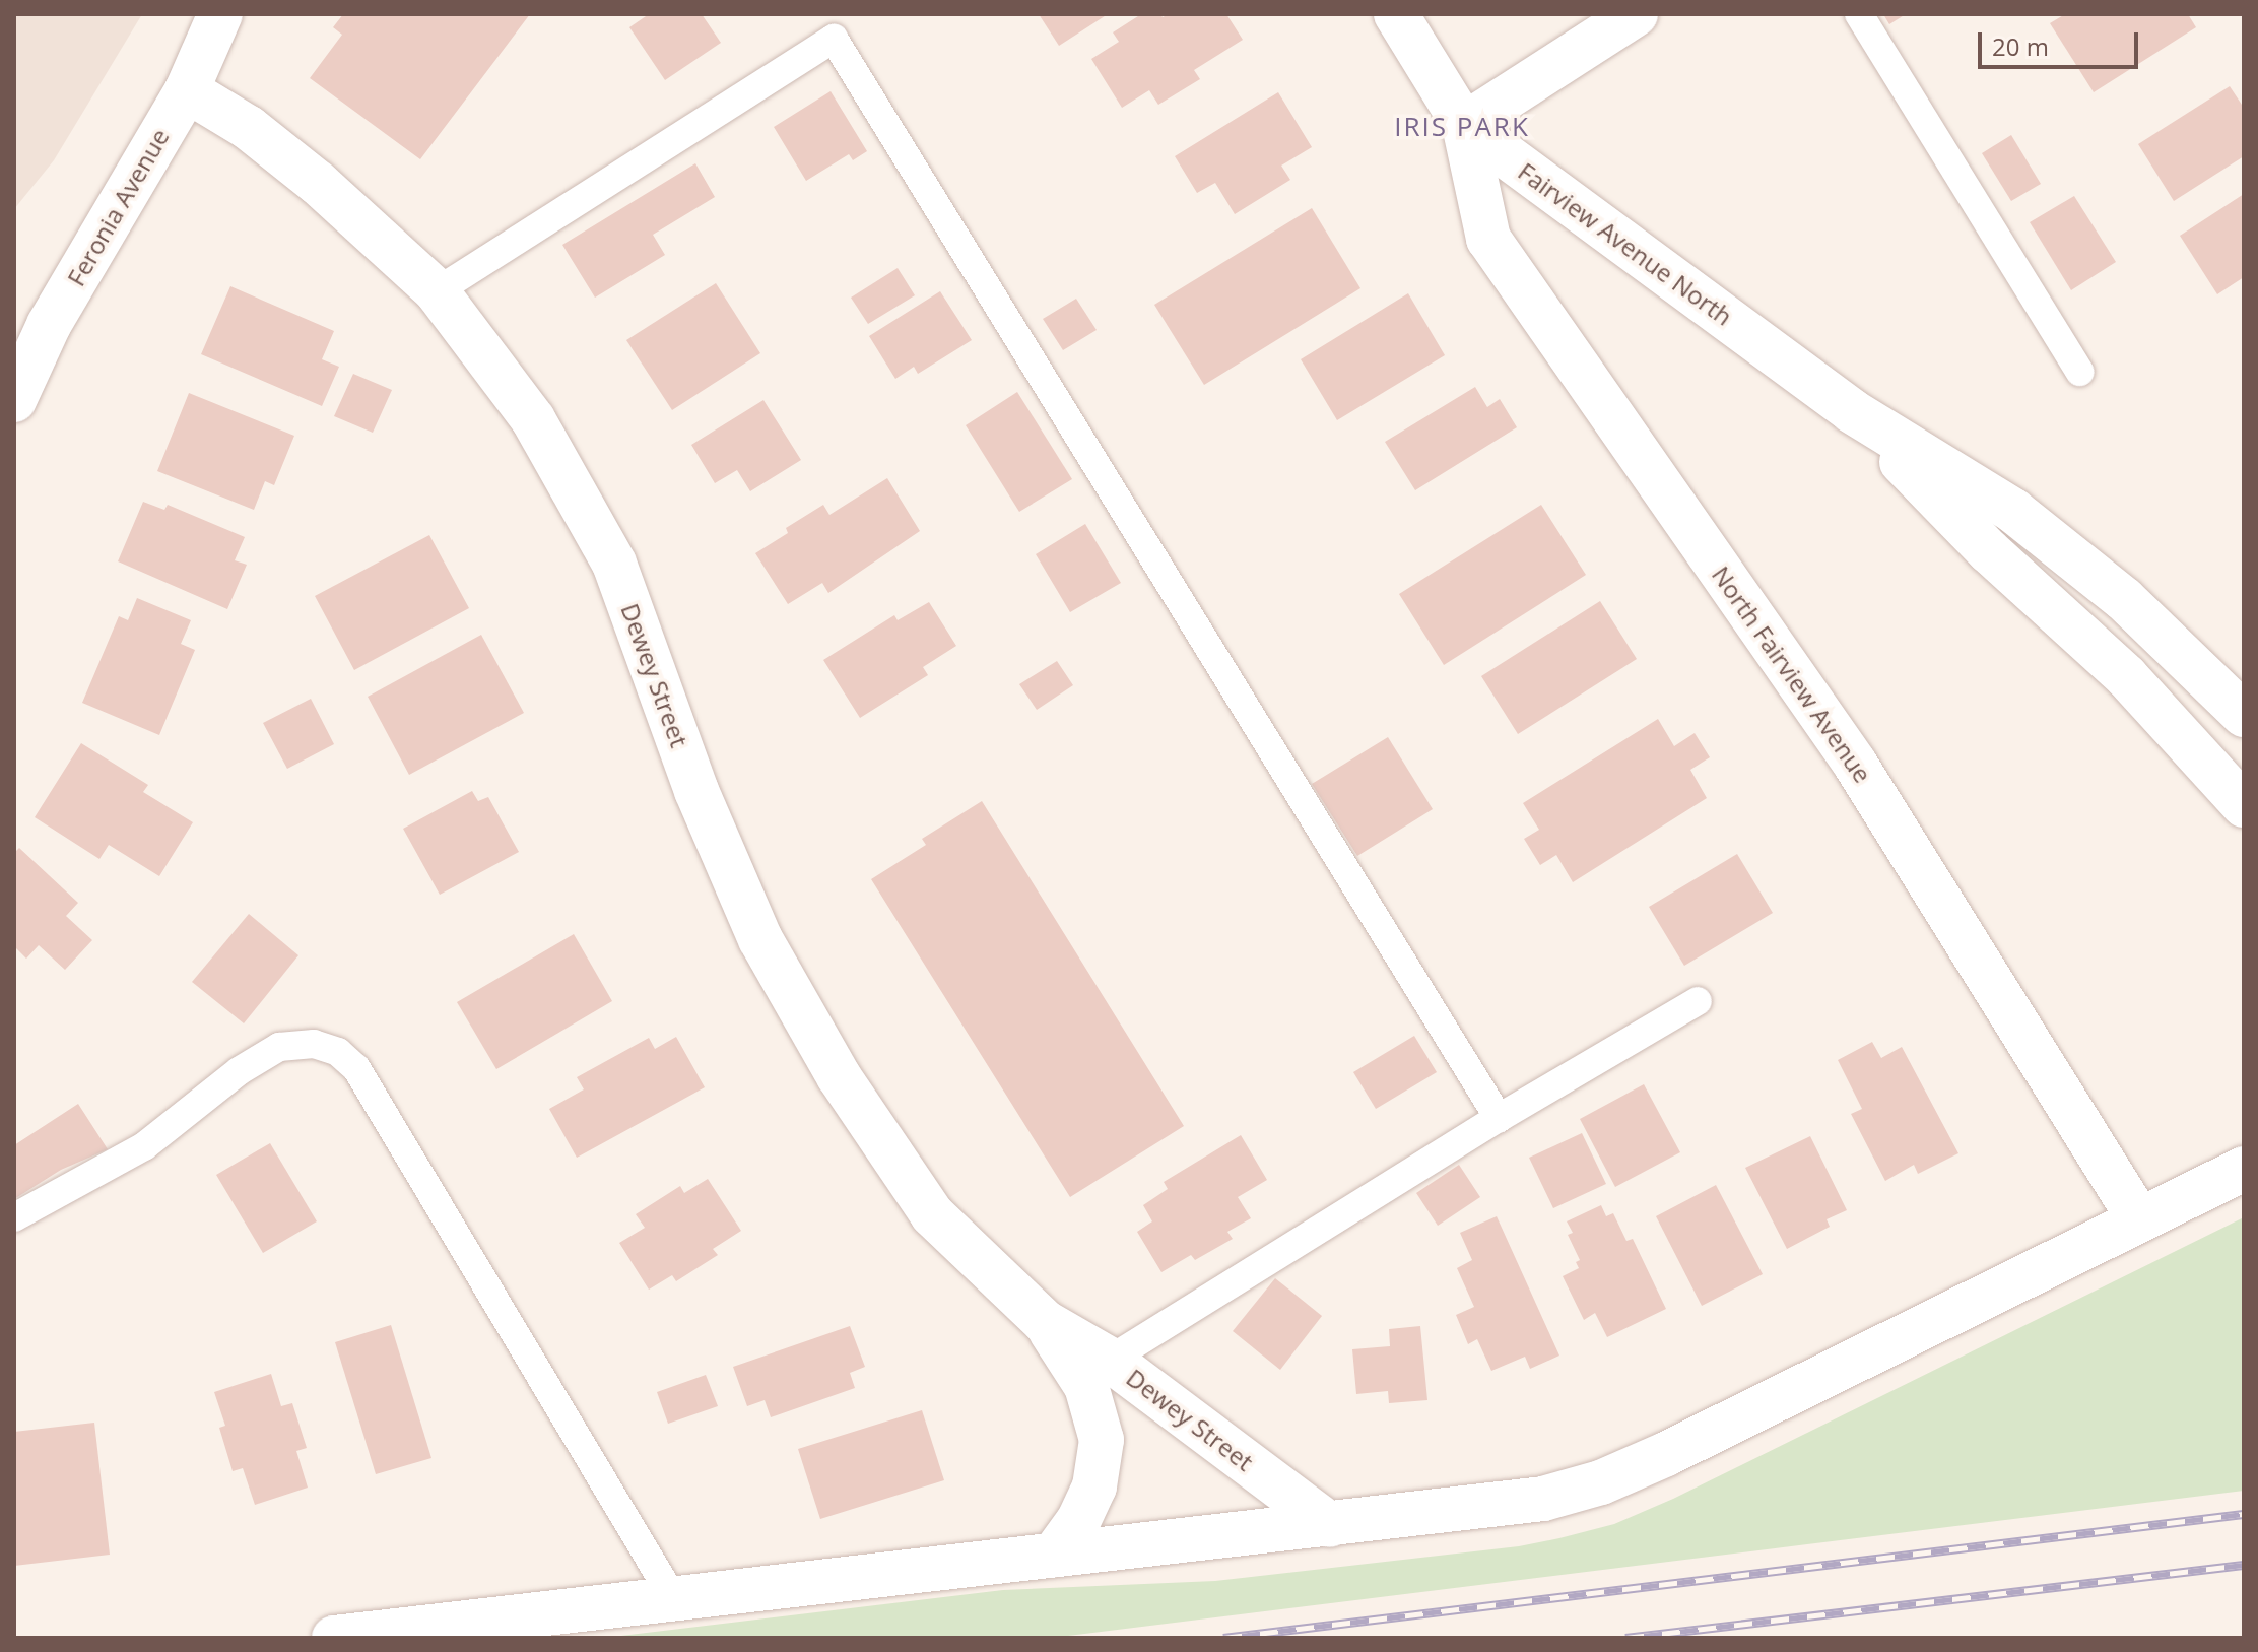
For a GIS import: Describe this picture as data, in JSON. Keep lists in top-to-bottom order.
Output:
{
  "streets": {
    "street": [
      "Feronia Avenue",
      "Fairview Avenue North",
      "North Fairview Avenue",
      "Dewey Street"
    ]
  },
  "crossings": [
    ["Feronia Avenue", "Dewey Street"],
    ["Fairview Avenue North", "North Fairview Avenue"]
  ],
  "districts": ["IRIS PARK"],
  "scale_bar": "20 m"
}
